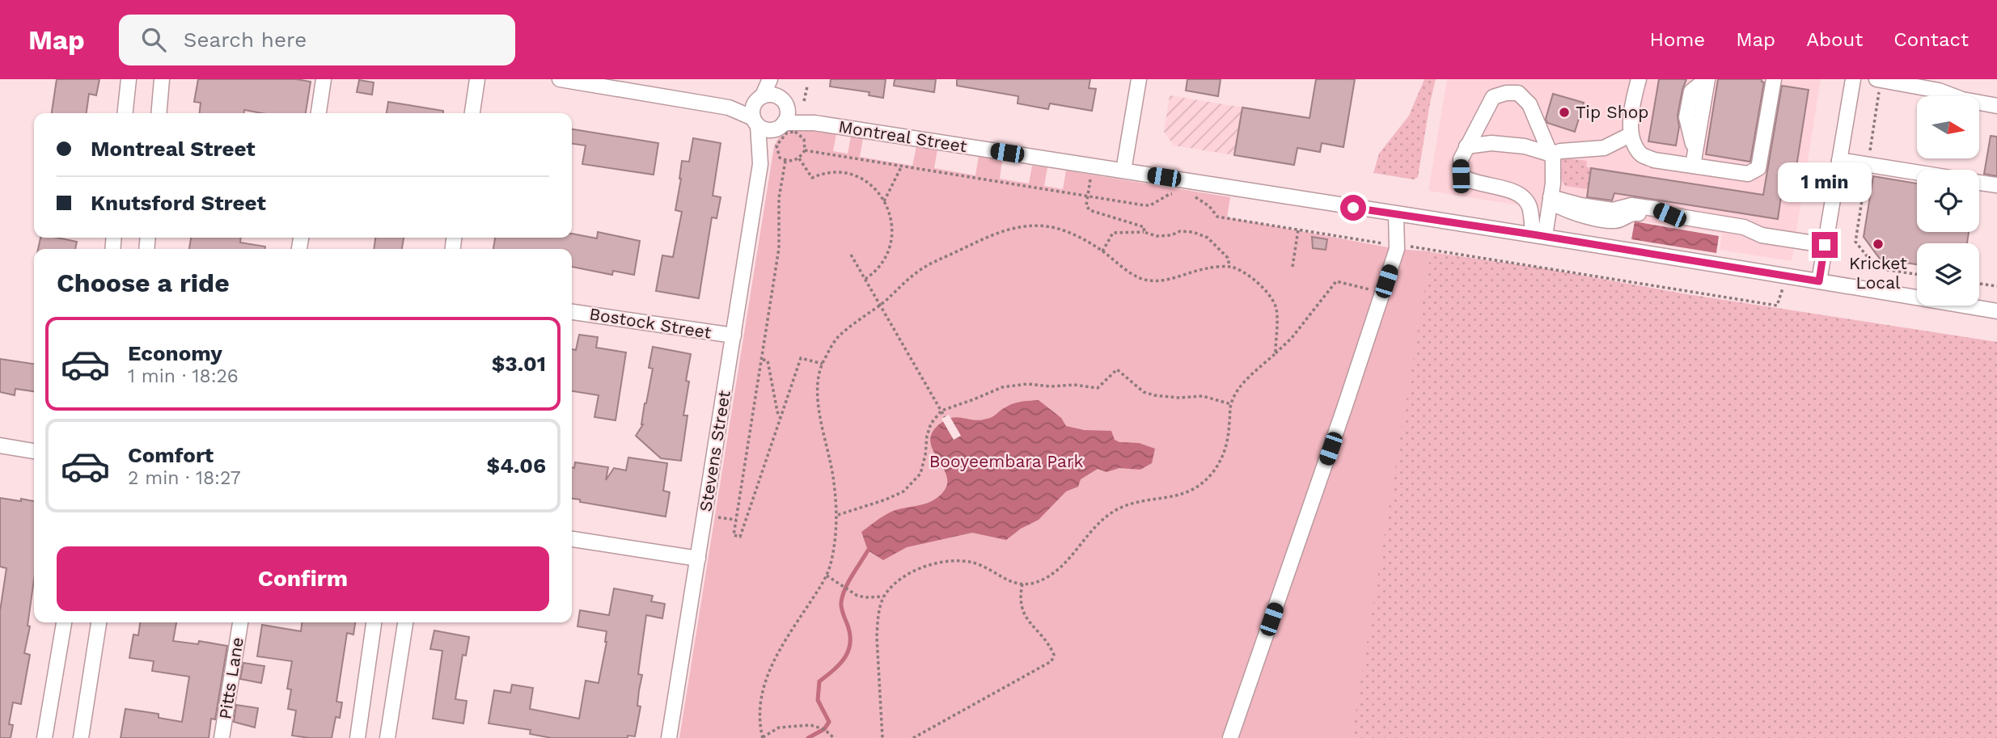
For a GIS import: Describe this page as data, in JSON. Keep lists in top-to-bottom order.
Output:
{
  "streets": {
    "street": [
      "Montreal Street",
      "Bostock Street",
      "Stevens Street",
      "Pitts Lane"
    ]
  },
  "crossings": [
    ["Montreal Street", "Stevens Street"],
    ["Bostock Street", "Stevens Street"]
  ],
  "parks": ["Booyeembara Park"],
  "places": ["Tip Shop", "Kricket Local"],
  "north": "right",
  "page": {
    "header": "Map",
    "search": "Search here",
    "nav": [
      "Home",
      "Map",
      "About",
      "Contact"
    ],
    "banner": ["Montreal Street", "Knutsford Street"],
    "bubble": "1 min",
    "heading": "Choose a ride",
    "list": [
      {
        "name": "Economy",
        "note": "1 min · 18:26",
        "value": "$3.01"
      },
      {
        "name": "Comfort",
        "note": "2 min · 18:27",
        "value": "$4.06"
      }
    ],
    "buttons": "Confirm"
  }
}
